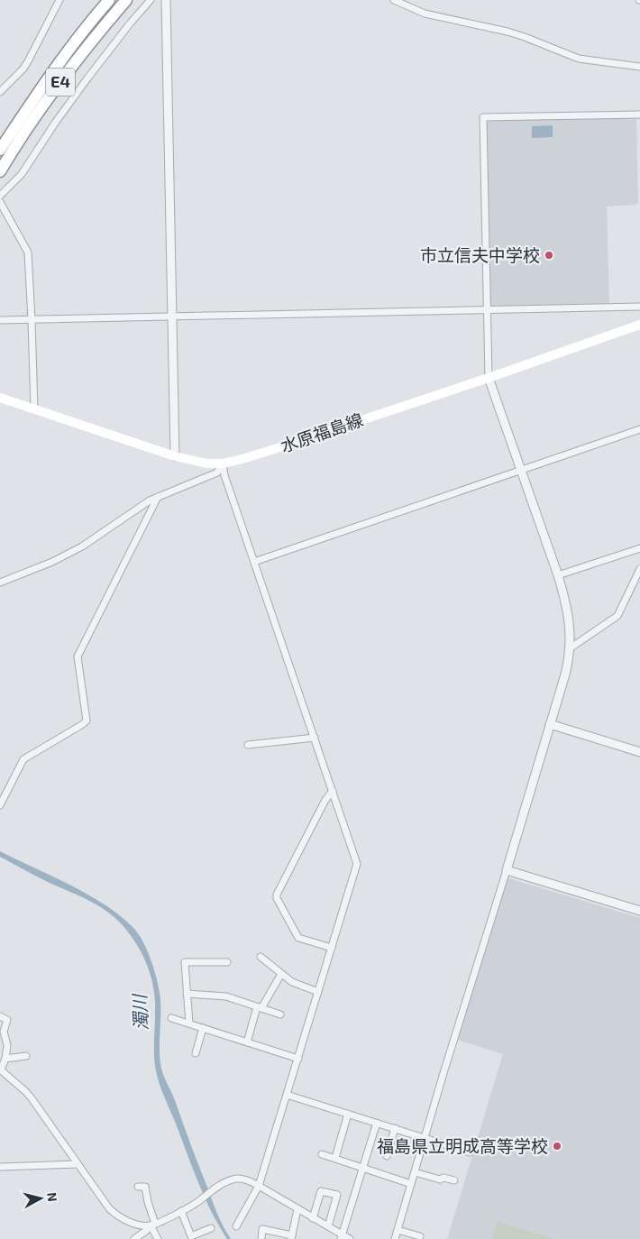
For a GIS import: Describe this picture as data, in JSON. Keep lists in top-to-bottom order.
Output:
{
  "streets": {
    "highway": ["E4"],
    "main road": ["水原福島線"]
  },
  "water": ["濁川"],
  "places": ["市立信夫中学校", "福島県立明成高等学校"],
  "north": "right"
}
